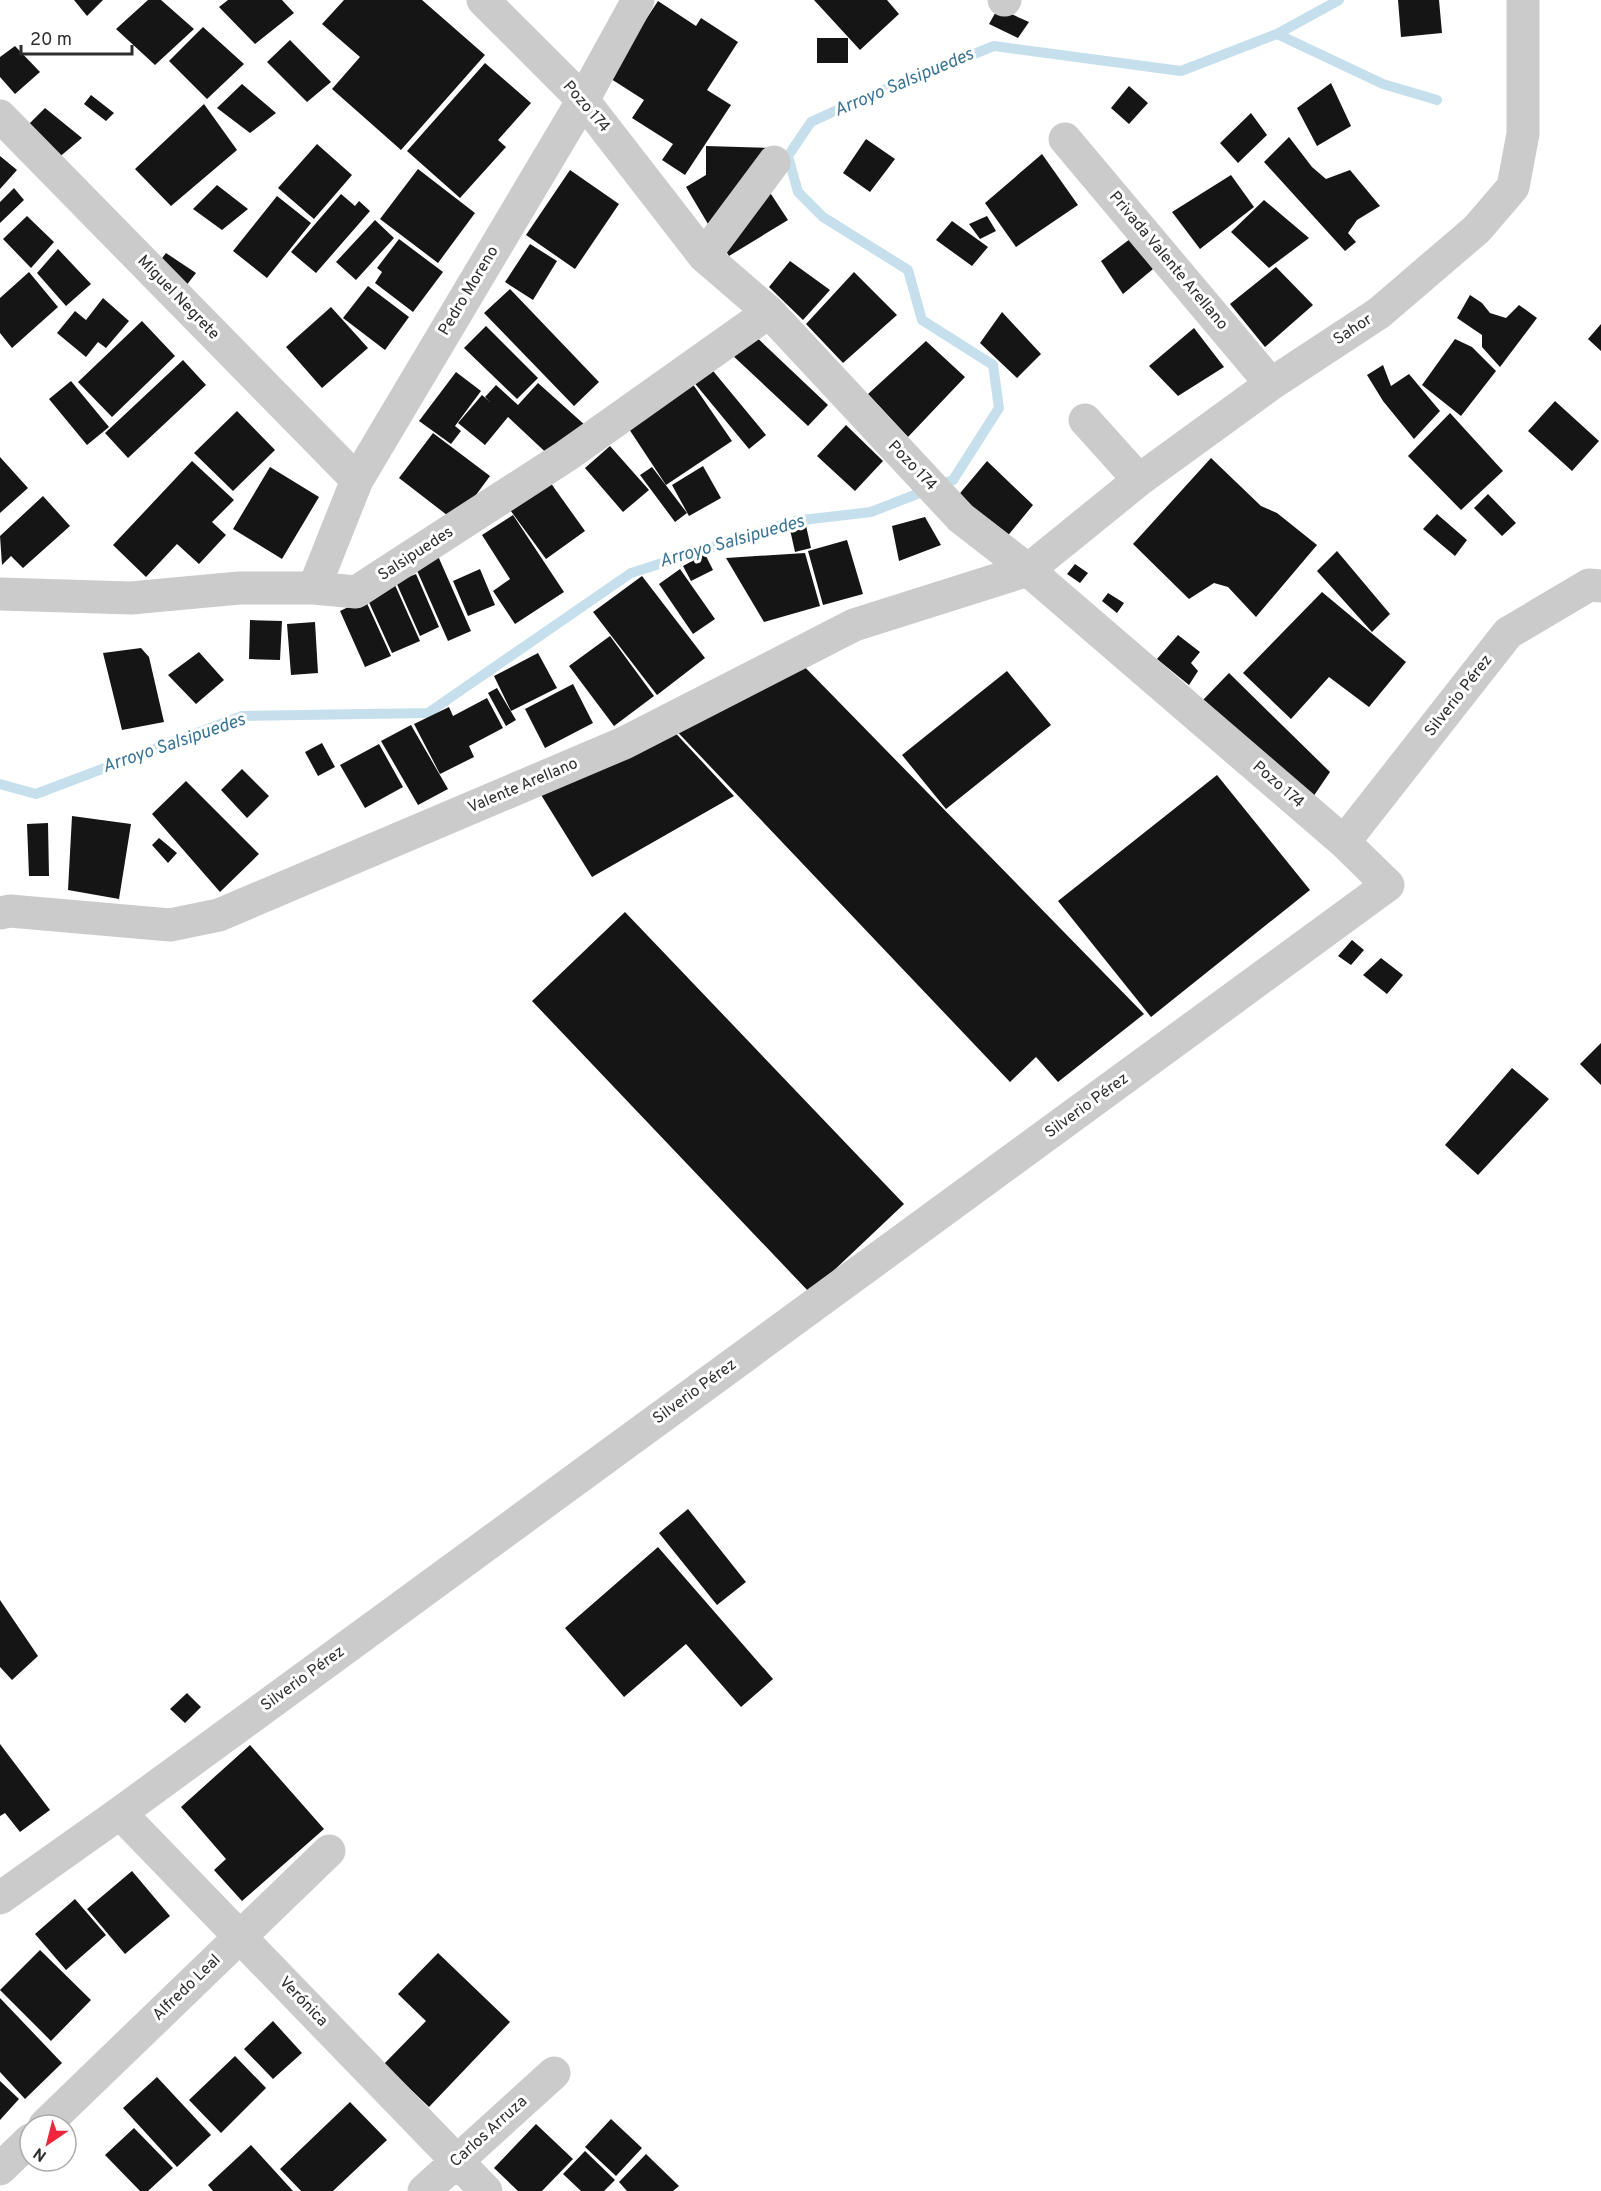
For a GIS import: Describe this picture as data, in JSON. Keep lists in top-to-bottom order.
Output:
{
  "streets": {
    "street": [
      "Pozo 174",
      "Privada Valente Arellano",
      "Pedro Moreno",
      "Miguel Negrete",
      "Sahor",
      "Salsipuedes",
      "Silverio Pérez",
      "Valente Arellano",
      "Alfredo Leal",
      "Verónica",
      "Carlos Arruza"
    ]
  },
  "crossings": [
    ["Pozo 174", "Pedro Moreno"],
    ["Pozo 174", "Sahor"],
    ["Pozo 174", "Salsipuedes"],
    ["Pozo 174", "Silverio Pérez"],
    ["Pozo 174", "Valente Arellano"],
    ["Privada Valente Arellano", "Sahor"],
    ["Pedro Moreno", "Miguel Negrete"],
    ["Pedro Moreno", "Salsipuedes"],
    ["Sahor", "Valente Arellano"],
    ["Silverio Pérez", "Verónica"],
    ["Alfredo Leal", "Verónica"],
    ["Verónica", "Carlos Arruza"]
  ],
  "water": ["Arroyo Salsipuedes"],
  "scale_bar": "20 m",
  "north": "bottom left"
}
